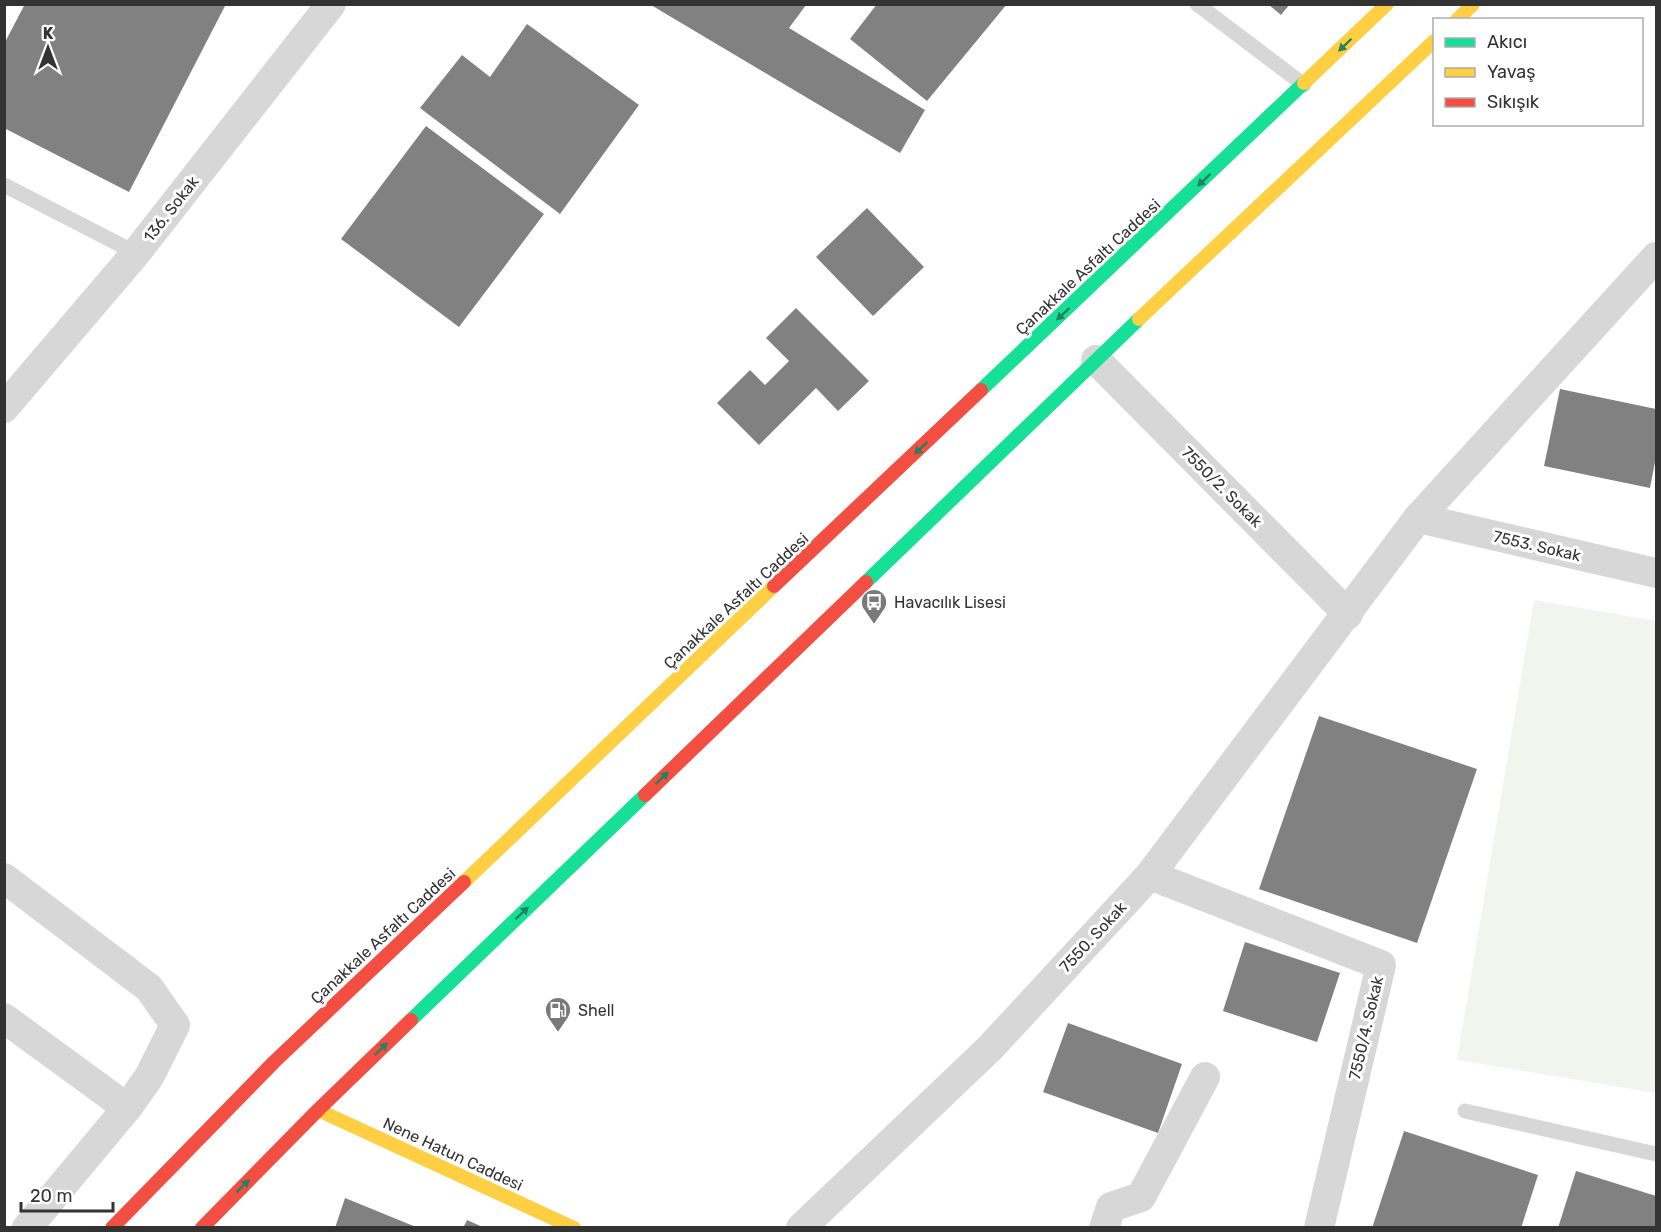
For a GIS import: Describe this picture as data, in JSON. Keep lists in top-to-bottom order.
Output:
{
  "streets": {
    "main road": ["Çanakkale Asfaltı Caddesi", "Nene Hatun Caddesi"],
    "street": [
      "136. Sokak",
      "7550/2. Sokak",
      "7553. Sokak",
      "7550. Sokak",
      "7550/4. Sokak"
    ]
  },
  "crossings": [
    ["7550/2. Sokak", "7550. Sokak"],
    ["7553. Sokak", "7550. Sokak"],
    ["7550. Sokak", "7550/4. Sokak"]
  ],
  "places": {
    "bus stop": ["Havacılık Lisesi"],
    "fuel station": ["Shell"]
  },
  "legend": ["Akıcı", "Yavaş", "Sıkışık"],
  "scale_bar": "20 m",
  "north": "top"
}
